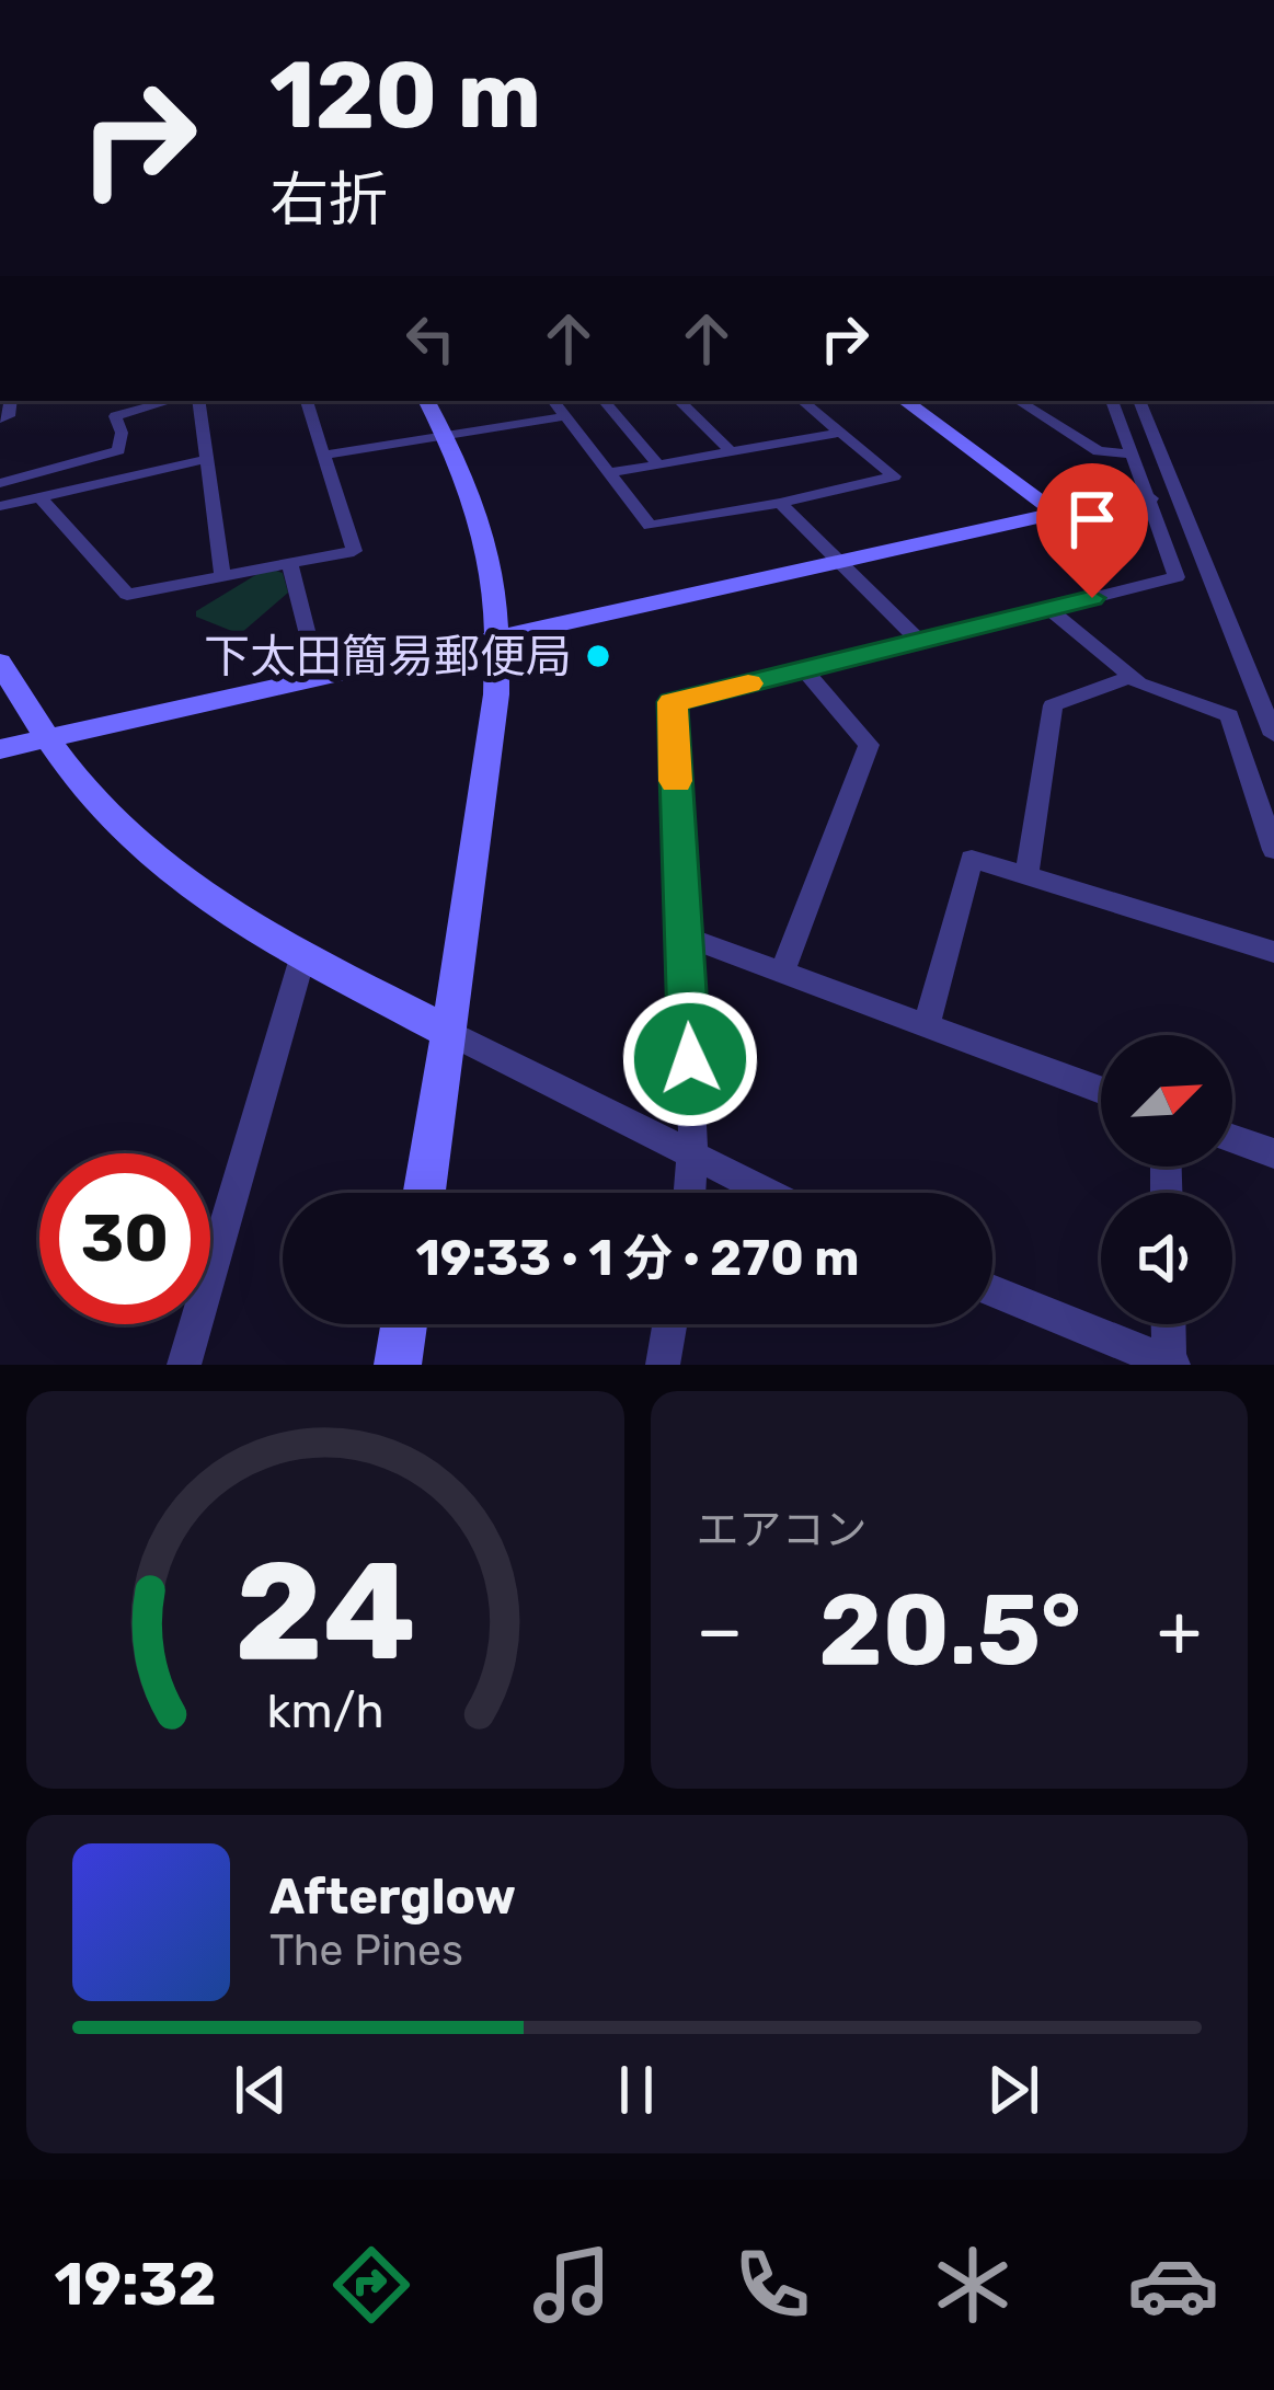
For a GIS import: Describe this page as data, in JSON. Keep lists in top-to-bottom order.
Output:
{
  "places": ["下太田簡易郵便局"],
  "north": "top right",
  "page": {
    "turn": ["120 m", "右折"],
    "limit": "30",
    "trip": "19:33 · 1 分 · 270 m",
    "tile": "エアコン",
    "heat": ["−", "20.5°", "+"],
    "song": ["Afterglow", "The Pines"],
    "tabs": "19:32",
    "gauge": ["24", "km/h"]
  }
}
